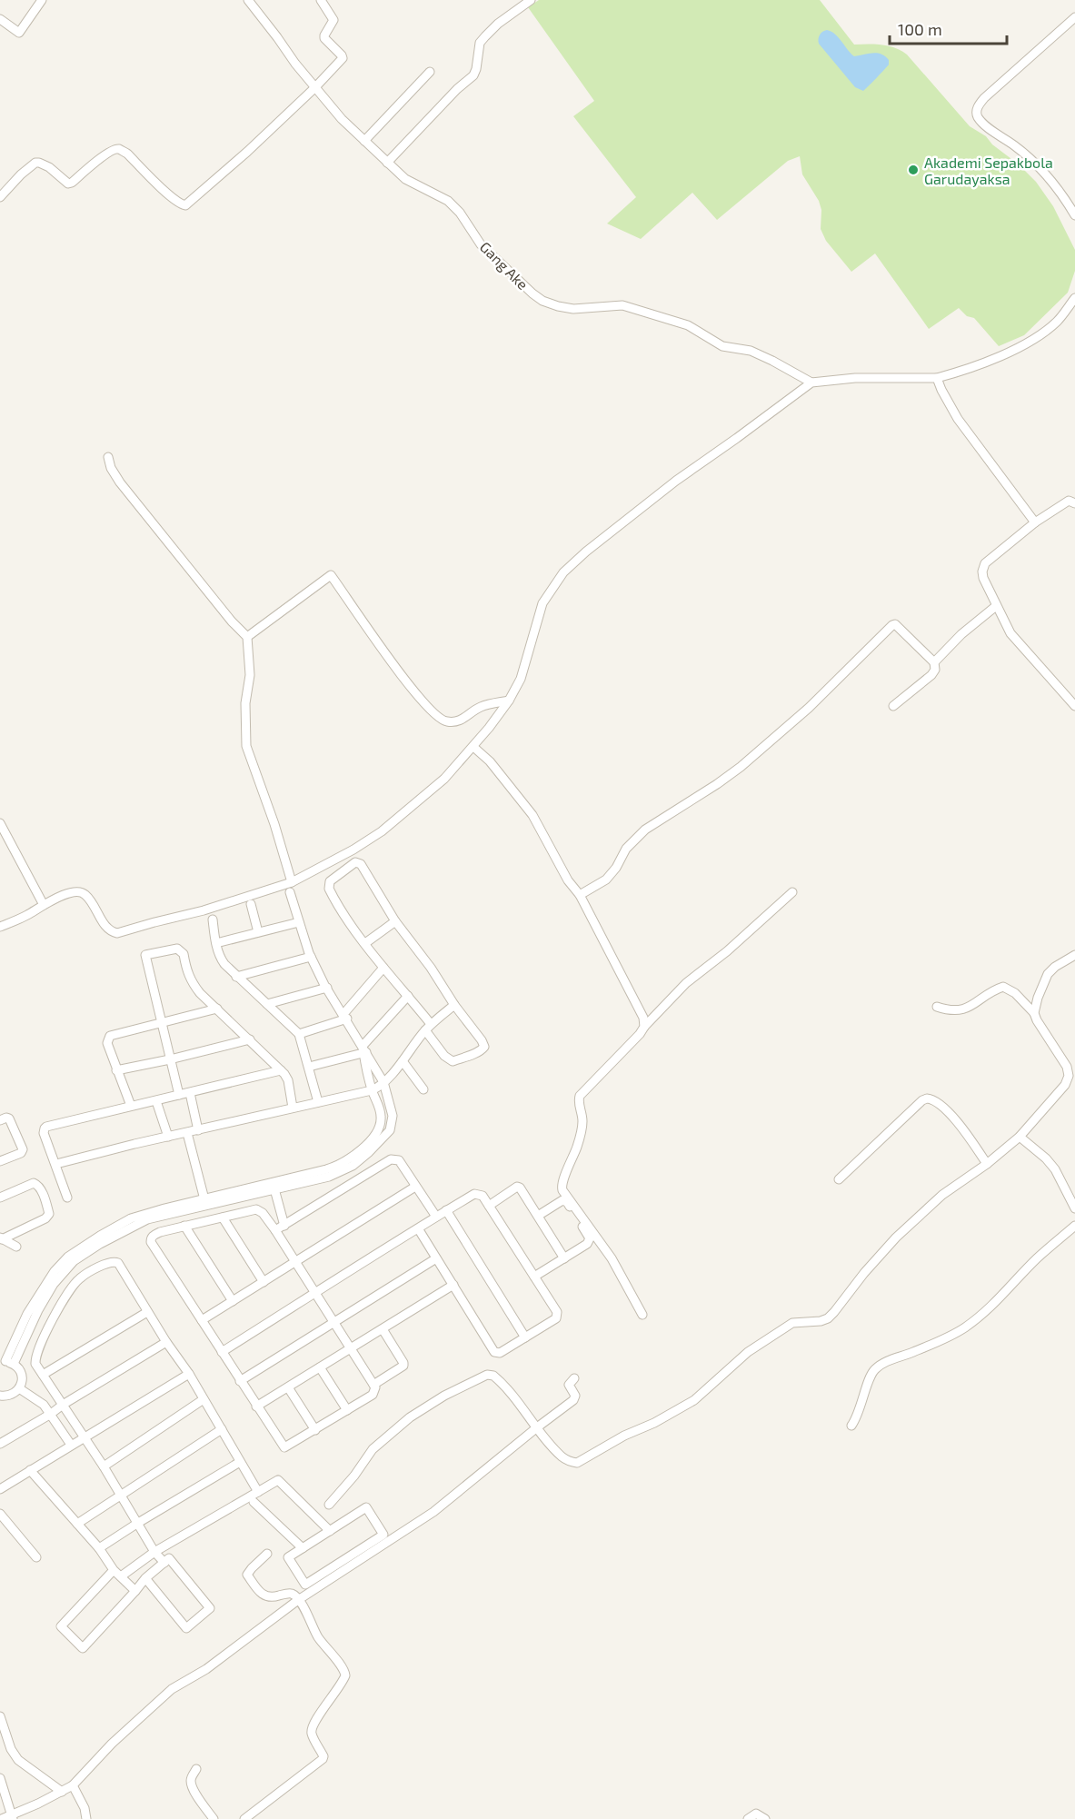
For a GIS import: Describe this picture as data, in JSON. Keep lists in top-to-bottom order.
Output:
{
  "streets": {
    "street": ["Gang Ake"]
  },
  "places": ["Akademi Sepakbola Garudayaksa"],
  "scale_bar": "100 m"
}
